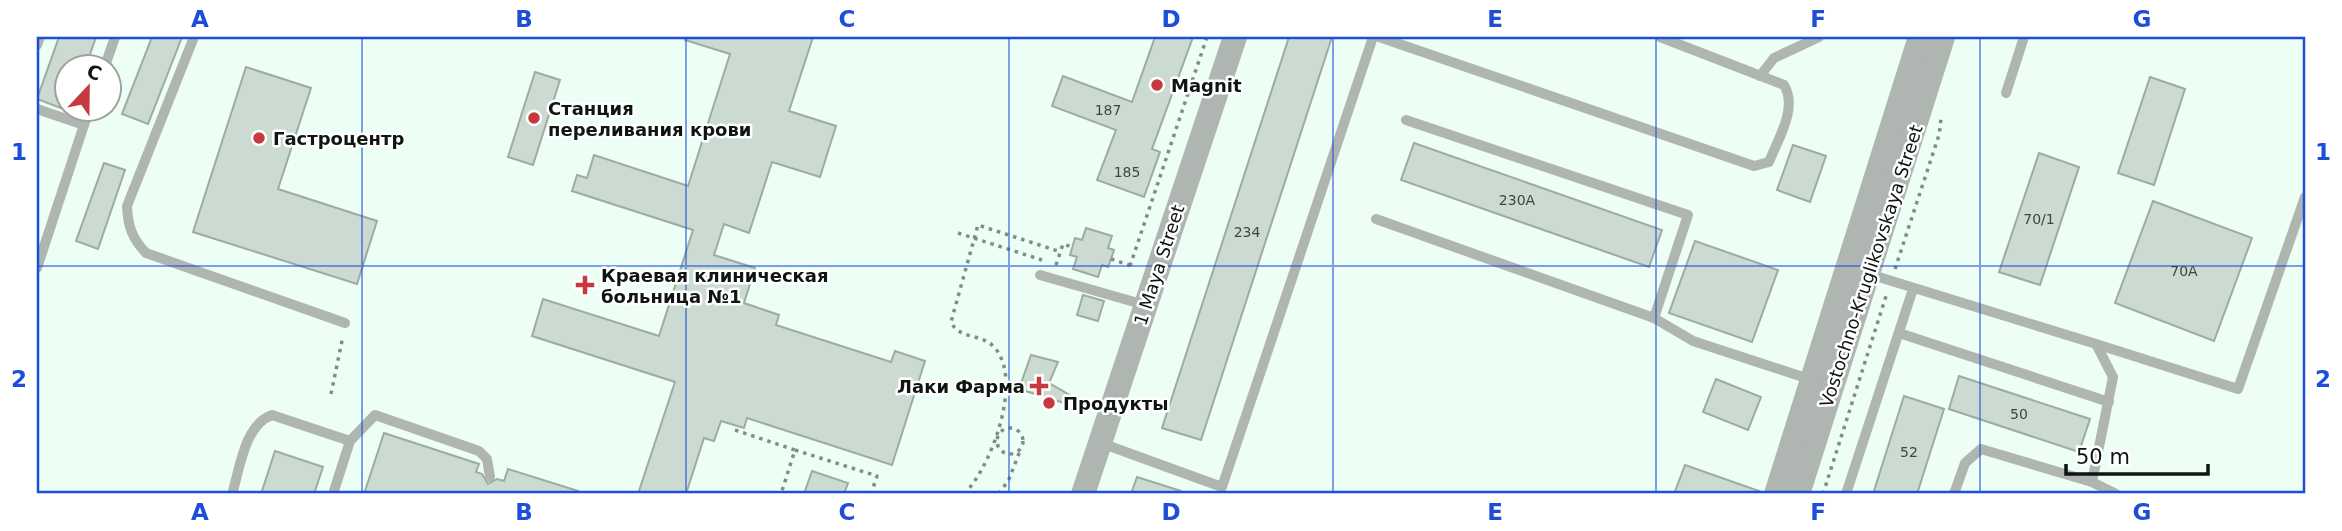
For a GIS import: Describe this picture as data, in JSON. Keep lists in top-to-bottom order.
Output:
{
  "streets": {
    "street": ["1 Maya Street", "Vostochno-Kruglikovskaya Street"]
  },
  "places": {
    "other": [
      "Magnit",
      "Станция переливания крови",
      "Гастроцентр",
      "Продукты"
    ],
    "health": ["Краевая клиническая больница №1", "Лаки Фарма"]
  },
  "house_numbers": [
    "187",
    "185",
    "230А",
    "70/1",
    "234",
    "70А",
    "50",
    "52"
  ],
  "scale_bar": "50 m",
  "north": "top",
  "grid": {
    "columns": [
      "A",
      "B",
      "C",
      "D",
      "E",
      "F",
      "G"
    ],
    "rows": ["1", "2"]
  }
}
